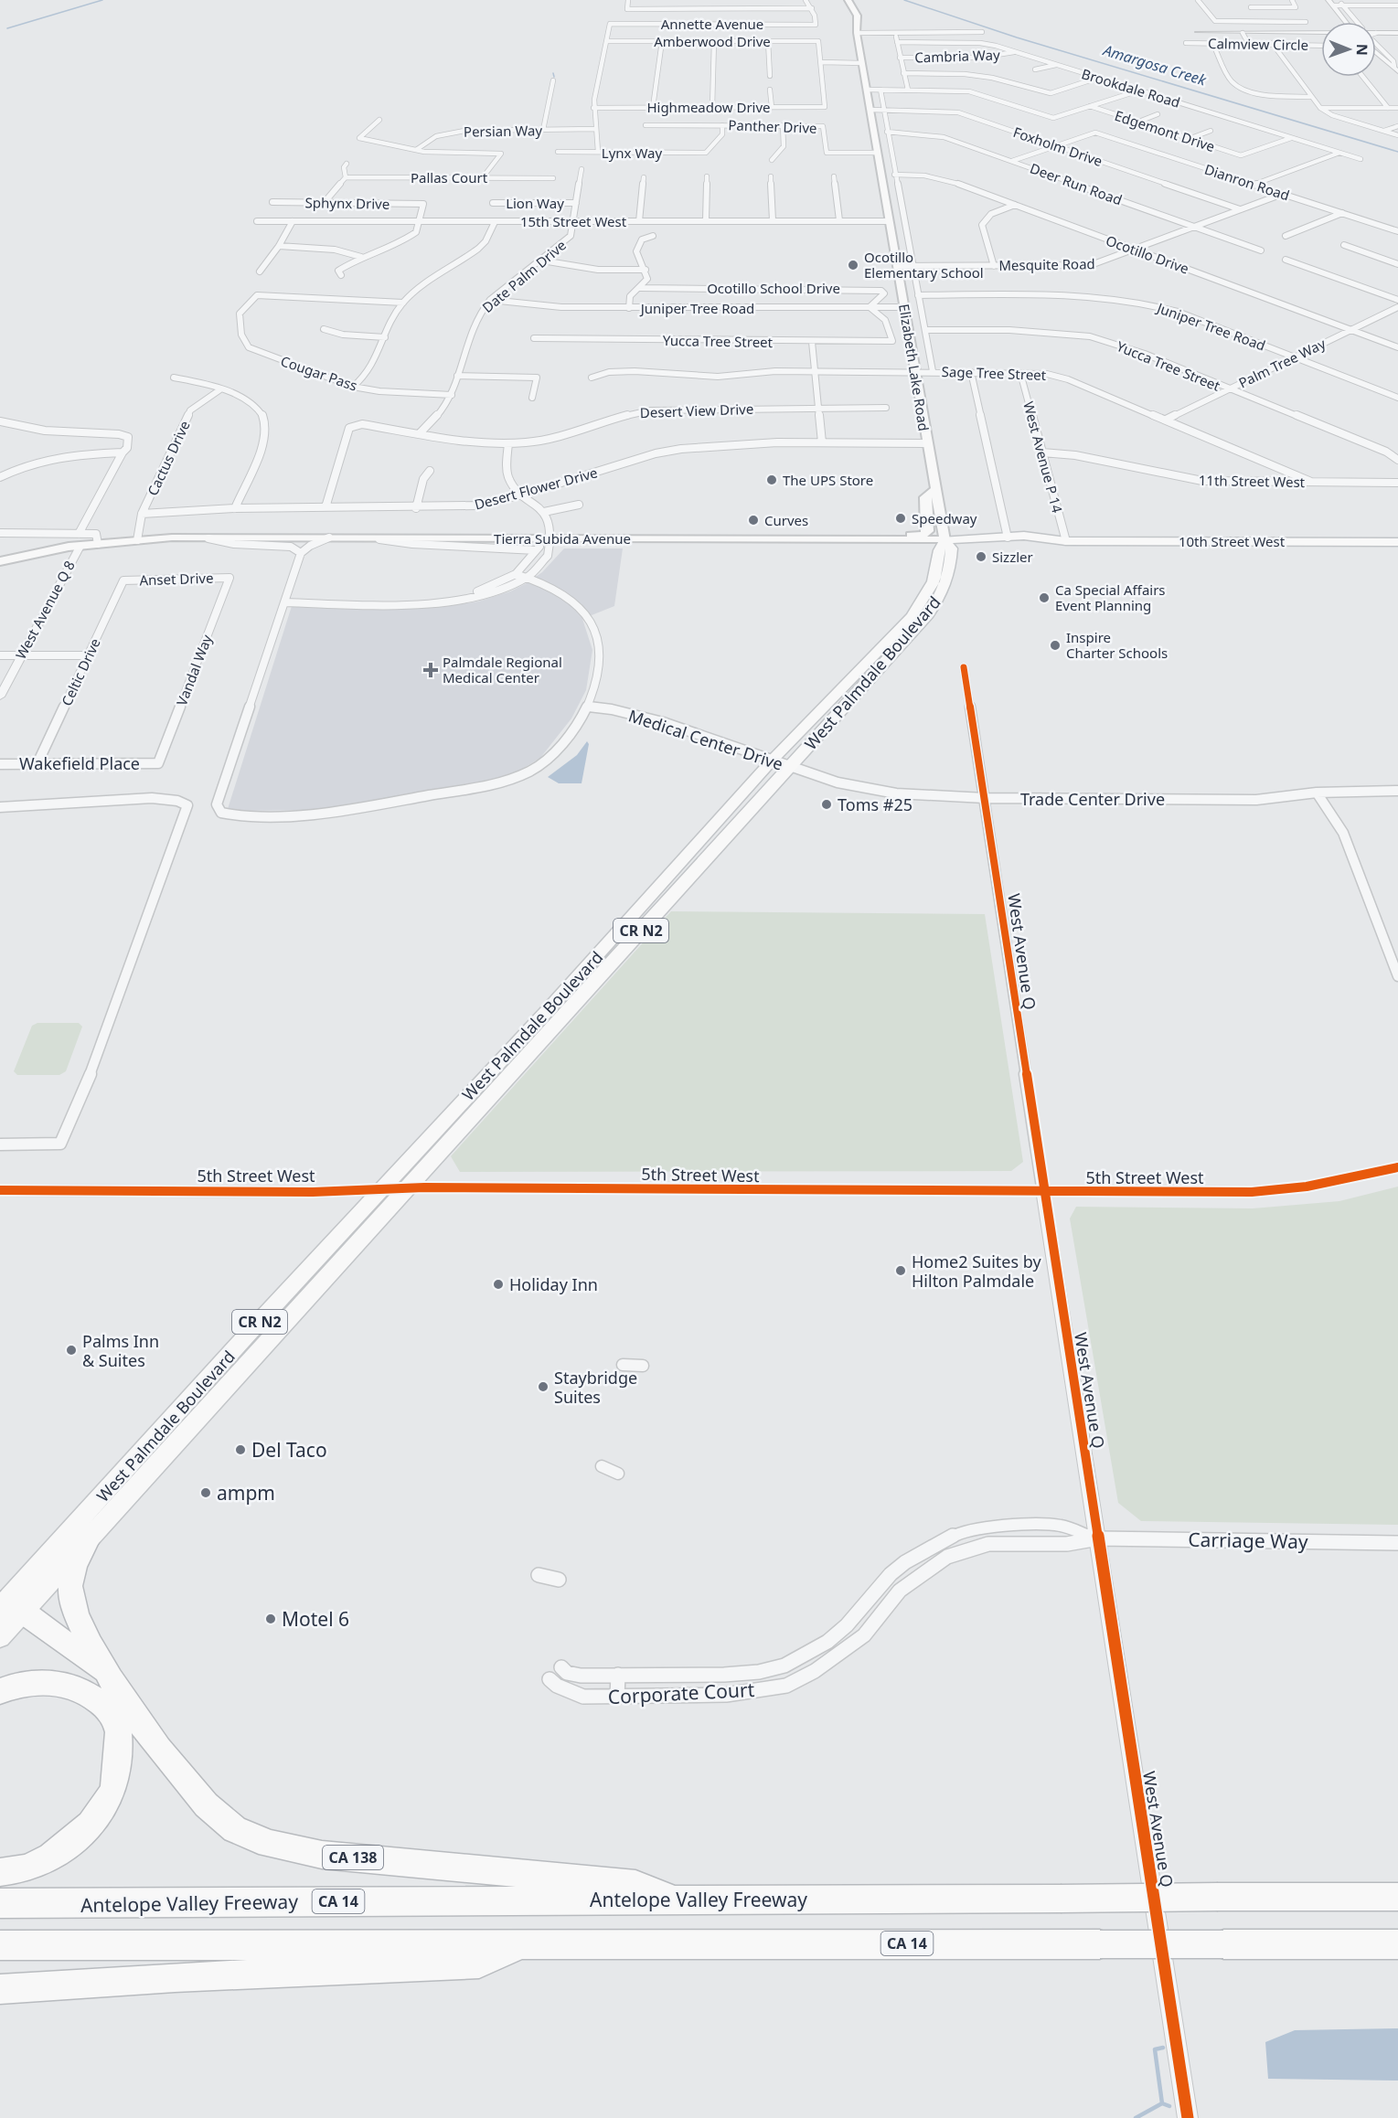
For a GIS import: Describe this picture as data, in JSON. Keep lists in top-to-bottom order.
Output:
{
  "streets": {
    "highway": ["CA 138", "Antelope Valley Freeway", "CA 14"],
    "main road": [
      "Elizabeth Lake Road",
      "Tierra Subida Avenue",
      "10th Street West",
      "West Palmdale Boulevard",
      "CR N2"
    ],
    "street": [
      "Annette Avenue",
      "Amberwood Drive",
      "Calmview Circle",
      "Cambria Way",
      "Brookdale Road",
      "Highmeadow Drive",
      "Panther Drive",
      "Persian Way",
      "Edgemont Drive",
      "Foxholm Drive",
      "Lynx Way",
      "Pallas Court",
      "Dianron Road",
      "Deer Run Road",
      "Sphynx Drive",
      "Lion Way",
      "15th Street West",
      "Ocotillo Drive",
      "Mesquite Road",
      "Date Palm Drive",
      "Ocotillo School Drive",
      "Juniper Tree Road",
      "Yucca Tree Street",
      "Palm Tree Way",
      "Cougar Pass",
      "Sage Tree Street",
      "Desert View Drive",
      "West Avenue P 14",
      "Cactus Drive",
      "11th Street West",
      "Desert Flower Drive",
      "Anset Drive",
      "West Avenue Q 8",
      "Vandal Way",
      "Celtic Drive",
      "Medical Center Drive",
      "Wakefield Place",
      "Trade Center Drive",
      "West Avenue Q",
      "5th Street West",
      "Carriage Way",
      "Corporate Court"
    ]
  },
  "crossings": [
    ["Annette Avenue", "Amberwood Drive"],
    ["Amberwood Drive", "Highmeadow Drive"],
    ["Cambria Way", "Brookdale Road"],
    ["Brookdale Road", "Edgemont Drive"],
    ["Panther Drive", "Lynx Way"],
    ["Panther Drive", "Elizabeth Lake Road"],
    ["Foxholm Drive", "Dianron Road"],
    ["Foxholm Drive", "Mesquite Road"],
    ["Foxholm Drive", "Elizabeth Lake Road"],
    ["Dianron Road", "Mesquite Road"],
    ["Deer Run Road", "Mesquite Road"],
    ["Sphynx Drive", "15th Street West"],
    ["Lion Way", "Date Palm Drive"],
    ["15th Street West", "Date Palm Drive"],
    ["15th Street West", "Elizabeth Lake Road"],
    ["Ocotillo Drive", "Mesquite Road"],
    ["Ocotillo Drive", "Palm Tree Way"],
    ["Mesquite Road", "Elizabeth Lake Road"],
    ["Date Palm Drive", "Juniper Tree Road"],
    ["Date Palm Drive", "Cougar Pass"],
    ["Date Palm Drive", "Desert View Drive"],
    ["Ocotillo School Drive", "Juniper Tree Road"],
    ["Ocotillo School Drive", "Yucca Tree Street"],
    ["Juniper Tree Road", "Yucca Tree Street"],
    ["Juniper Tree Road", "Palm Tree Way"],
    ["Juniper Tree Road", "Elizabeth Lake Road"],
    ["Yucca Tree Street", "Palm Tree Way"],
    ["Palm Tree Way", "Sage Tree Street"],
    ["Elizabeth Lake Road", "Sage Tree Street"],
    ["Elizabeth Lake Road", "Desert Flower Drive"],
    ["Elizabeth Lake Road", "Tierra Subida Avenue"],
    ["Elizabeth Lake Road", "10th Street West"],
    ["Elizabeth Lake Road", "West Palmdale Boulevard"],
    ["Sage Tree Street", "West Avenue P 14"],
    ["Sage Tree Street", "11th Street West"],
    ["Desert View Drive", "Desert Flower Drive"],
    ["West Avenue P 14", "11th Street West"],
    ["West Avenue P 14", "10th Street West"],
    ["Cactus Drive", "Desert Flower Drive"],
    ["Cactus Drive", "Tierra Subida Avenue"],
    ["Tierra Subida Avenue", "10th Street West"],
    ["Tierra Subida Avenue", "West Avenue Q 8"],
    ["Tierra Subida Avenue", "West Palmdale Boulevard"],
    ["10th Street West", "West Palmdale Boulevard"],
    ["Anset Drive", "Vandal Way"],
    ["Anset Drive", "Celtic Drive"],
    ["Vandal Way", "Wakefield Place"],
    ["Celtic Drive", "Wakefield Place"],
    ["West Palmdale Boulevard", "Medical Center Drive"],
    ["West Palmdale Boulevard", "Trade Center Drive"],
    ["West Palmdale Boulevard", "CR N2"],
    ["West Palmdale Boulevard", "5th Street West"],
    ["West Palmdale Boulevard", "CA 138"],
    ["Medical Center Drive", "Trade Center Drive"],
    ["Trade Center Drive", "West Avenue Q"],
    ["CR N2", "CA 138"],
    ["West Avenue Q", "5th Street West"],
    ["West Avenue Q", "Carriage Way"],
    ["West Avenue Q", "Corporate Court"],
    ["Carriage Way", "Corporate Court"],
    ["CA 138", "Antelope Valley Freeway"]
  ],
  "water": ["Amargosa Creek"],
  "places": {
    "other": [
      "Ocotillo Elementary School",
      "The UPS Store",
      "Speedway",
      "Curves",
      "Sizzler",
      "Ca Special Affairs Event Planning",
      "Inspire Charter Schools",
      "Toms #25",
      "Home2 Suites by Hilton Palmdale",
      "Holiday Inn",
      "Palms Inn & Suites",
      "Staybridge Suites",
      "Del Taco",
      "ampm",
      "Motel 6"
    ],
    "health": ["Palmdale Regional Medical Center"]
  },
  "north": "right"
}
